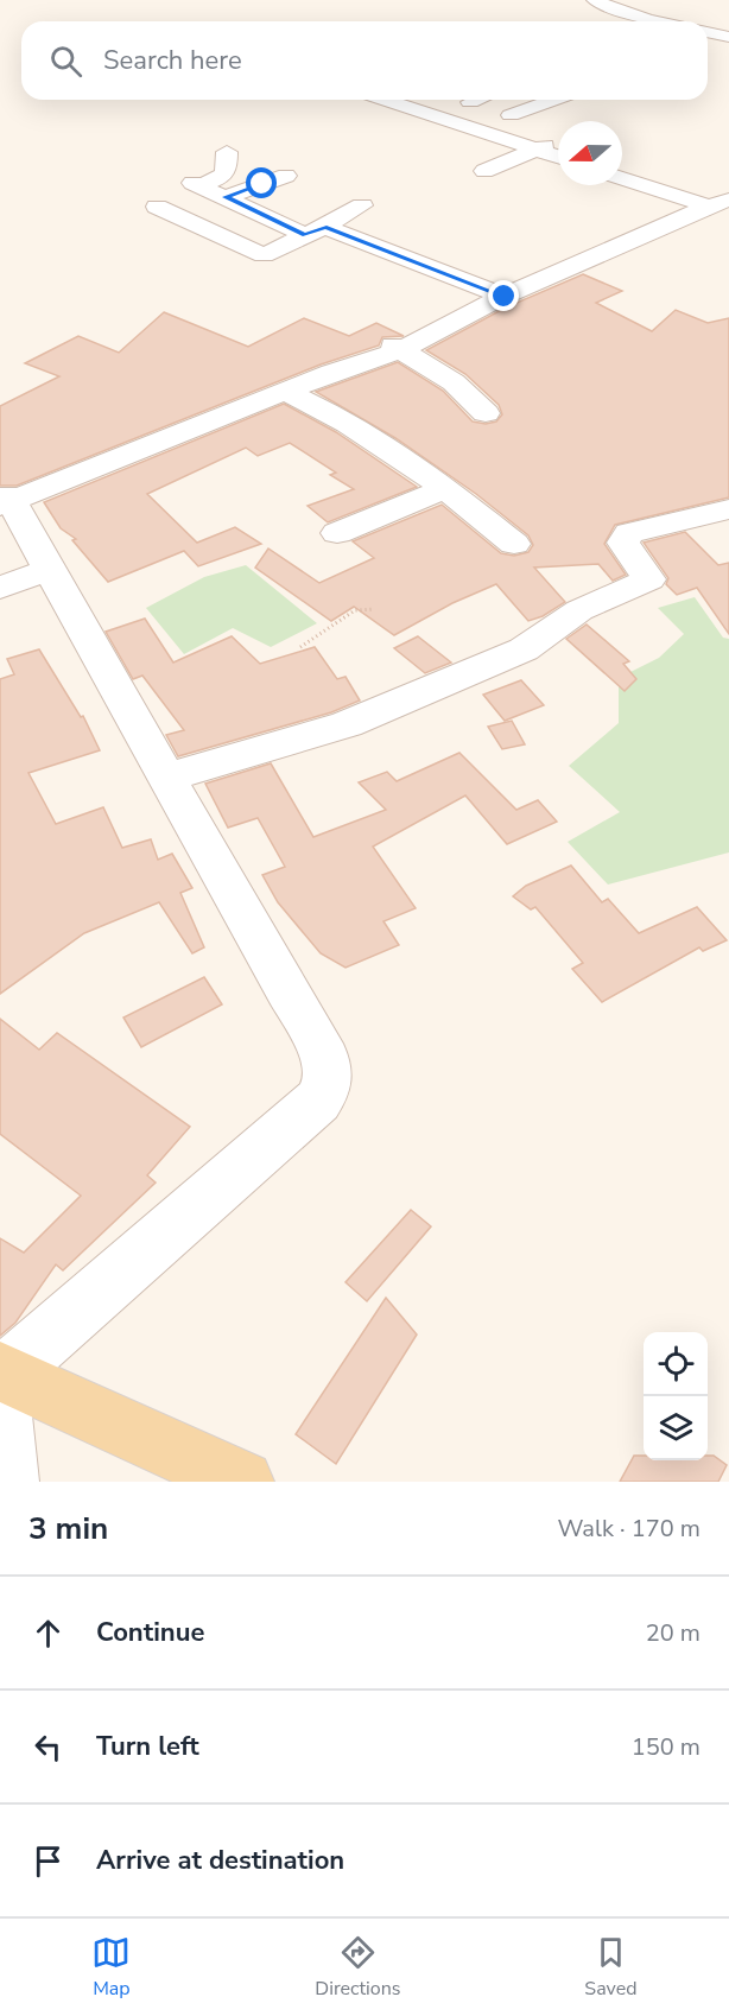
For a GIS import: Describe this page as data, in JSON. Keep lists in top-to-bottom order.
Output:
{
  "north": "left",
  "page": {
    "search": "Search here",
    "heading": ["3 min", "Walk · 170 m"],
    "list": [
      ["Continue", "20 m"],
      ["Turn left", "150 m"],
      "Arrive at destination"
    ],
    "nav": ["Map", "Directions", "Saved"]
  }
}
